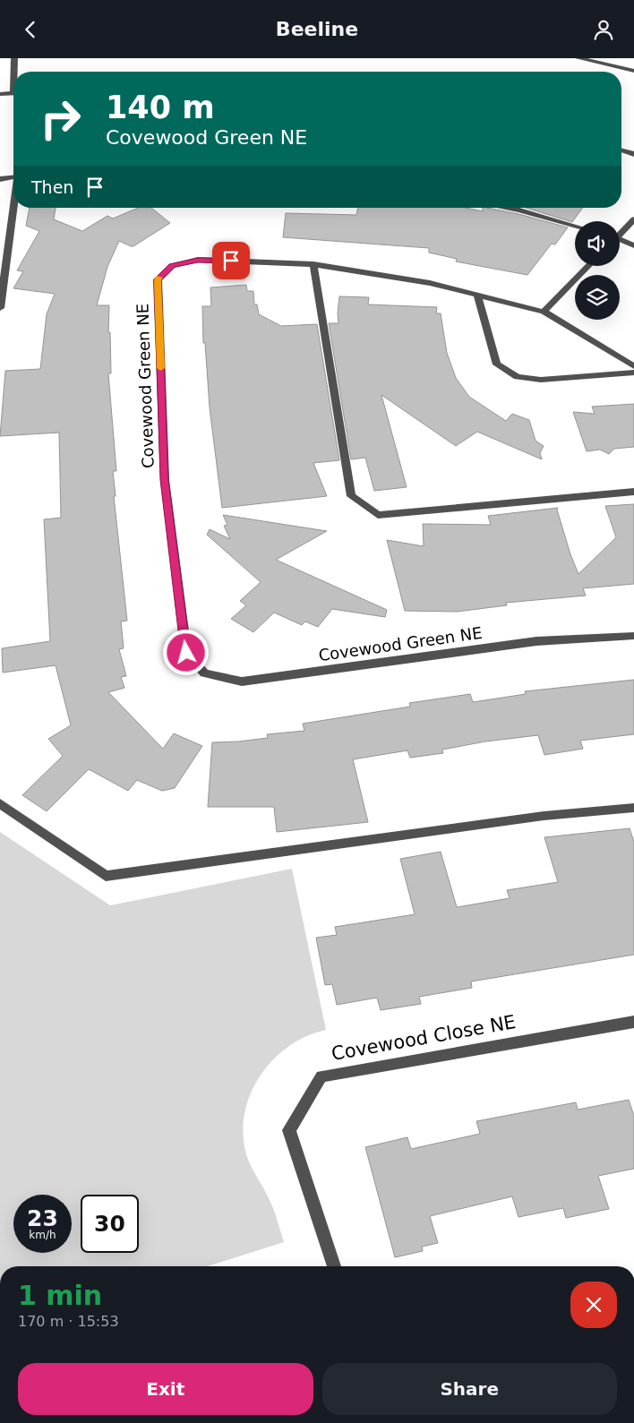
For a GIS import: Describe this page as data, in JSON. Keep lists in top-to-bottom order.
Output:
{
  "streets": {
    "street": ["Covewood Green NE", "Covewood Close NE"]
  },
  "page": {
    "header": "Beeline",
    "turn": ["140 m", "Covewood Green NE"],
    "then": "Then",
    "speed": "23 km/h",
    "limit": "30",
    "heading": ["1 min", "170 m · 15:53"],
    "buttons": ["Exit", "Share"]
  }
}
